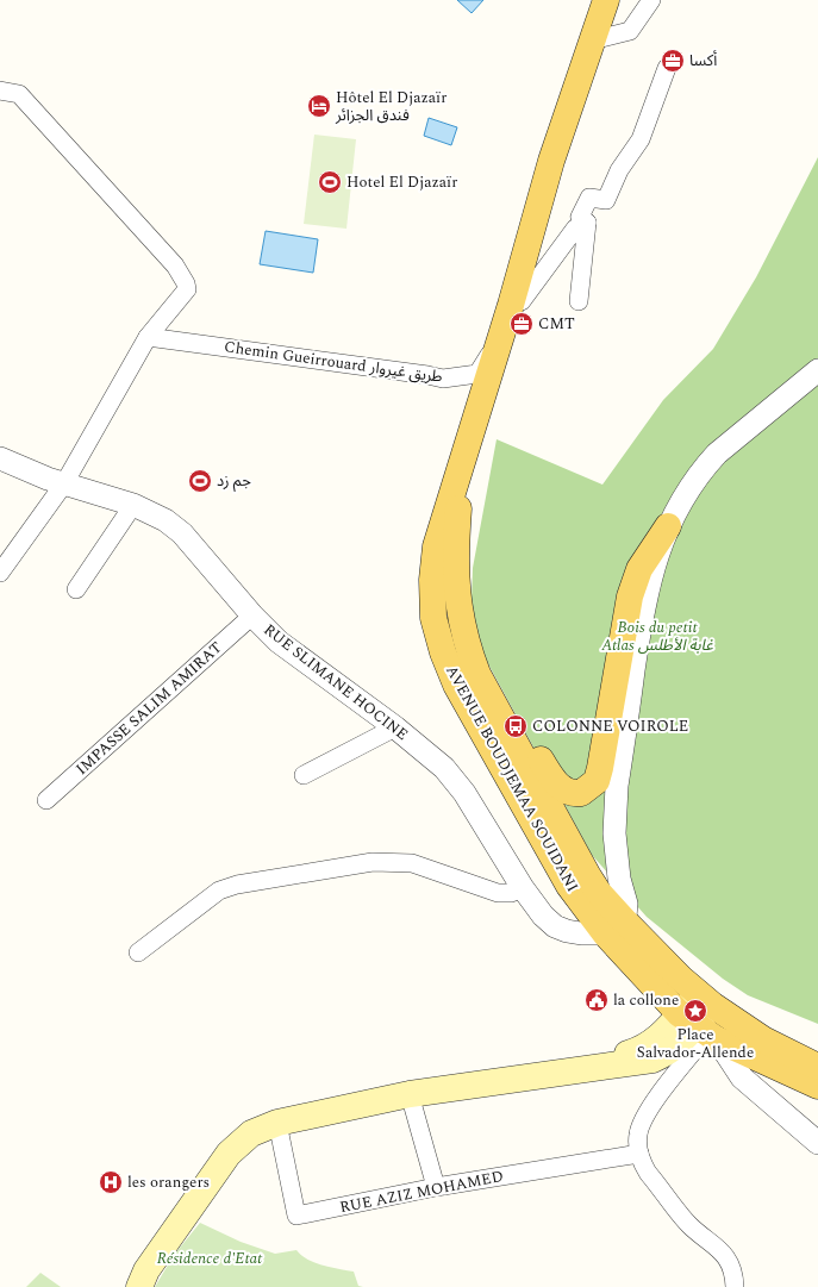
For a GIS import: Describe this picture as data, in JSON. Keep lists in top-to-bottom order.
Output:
{
  "streets": {
    "main road": ["AVENUE BOUDJEMAA SOUIDANI"],
    "street": [
      "Chemin Gueirrouard طريق غيروار",
      "RUE SLIMANE HOCINE",
      "IMPASSE SALIM AMIRAT",
      "RUE AZIZ MOHAMED"
    ]
  },
  "crossings": [
    ["RUE SLIMANE HOCINE", "IMPASSE SALIM AMIRAT"],
    ["RUE SLIMANE HOCINE", "AVENUE BOUDJEMAA SOUIDANI"]
  ],
  "parks": ["Bois du petit Atlas غابة الأطلس", "Résidence d'Etat"],
  "places": {
    "office": ["أكسا", "CMT"],
    "hotel": ["Hôtel El Djazaïr فندق الجزائر"],
    "sports": ["Hotel El Djazaïr", "جم زد"],
    "bus stop": ["COLONNE VOIROLE"],
    "public building": ["la collone"],
    "place": ["Place Salvador-Allende"],
    "hospital": ["les orangers"]
  }
}
